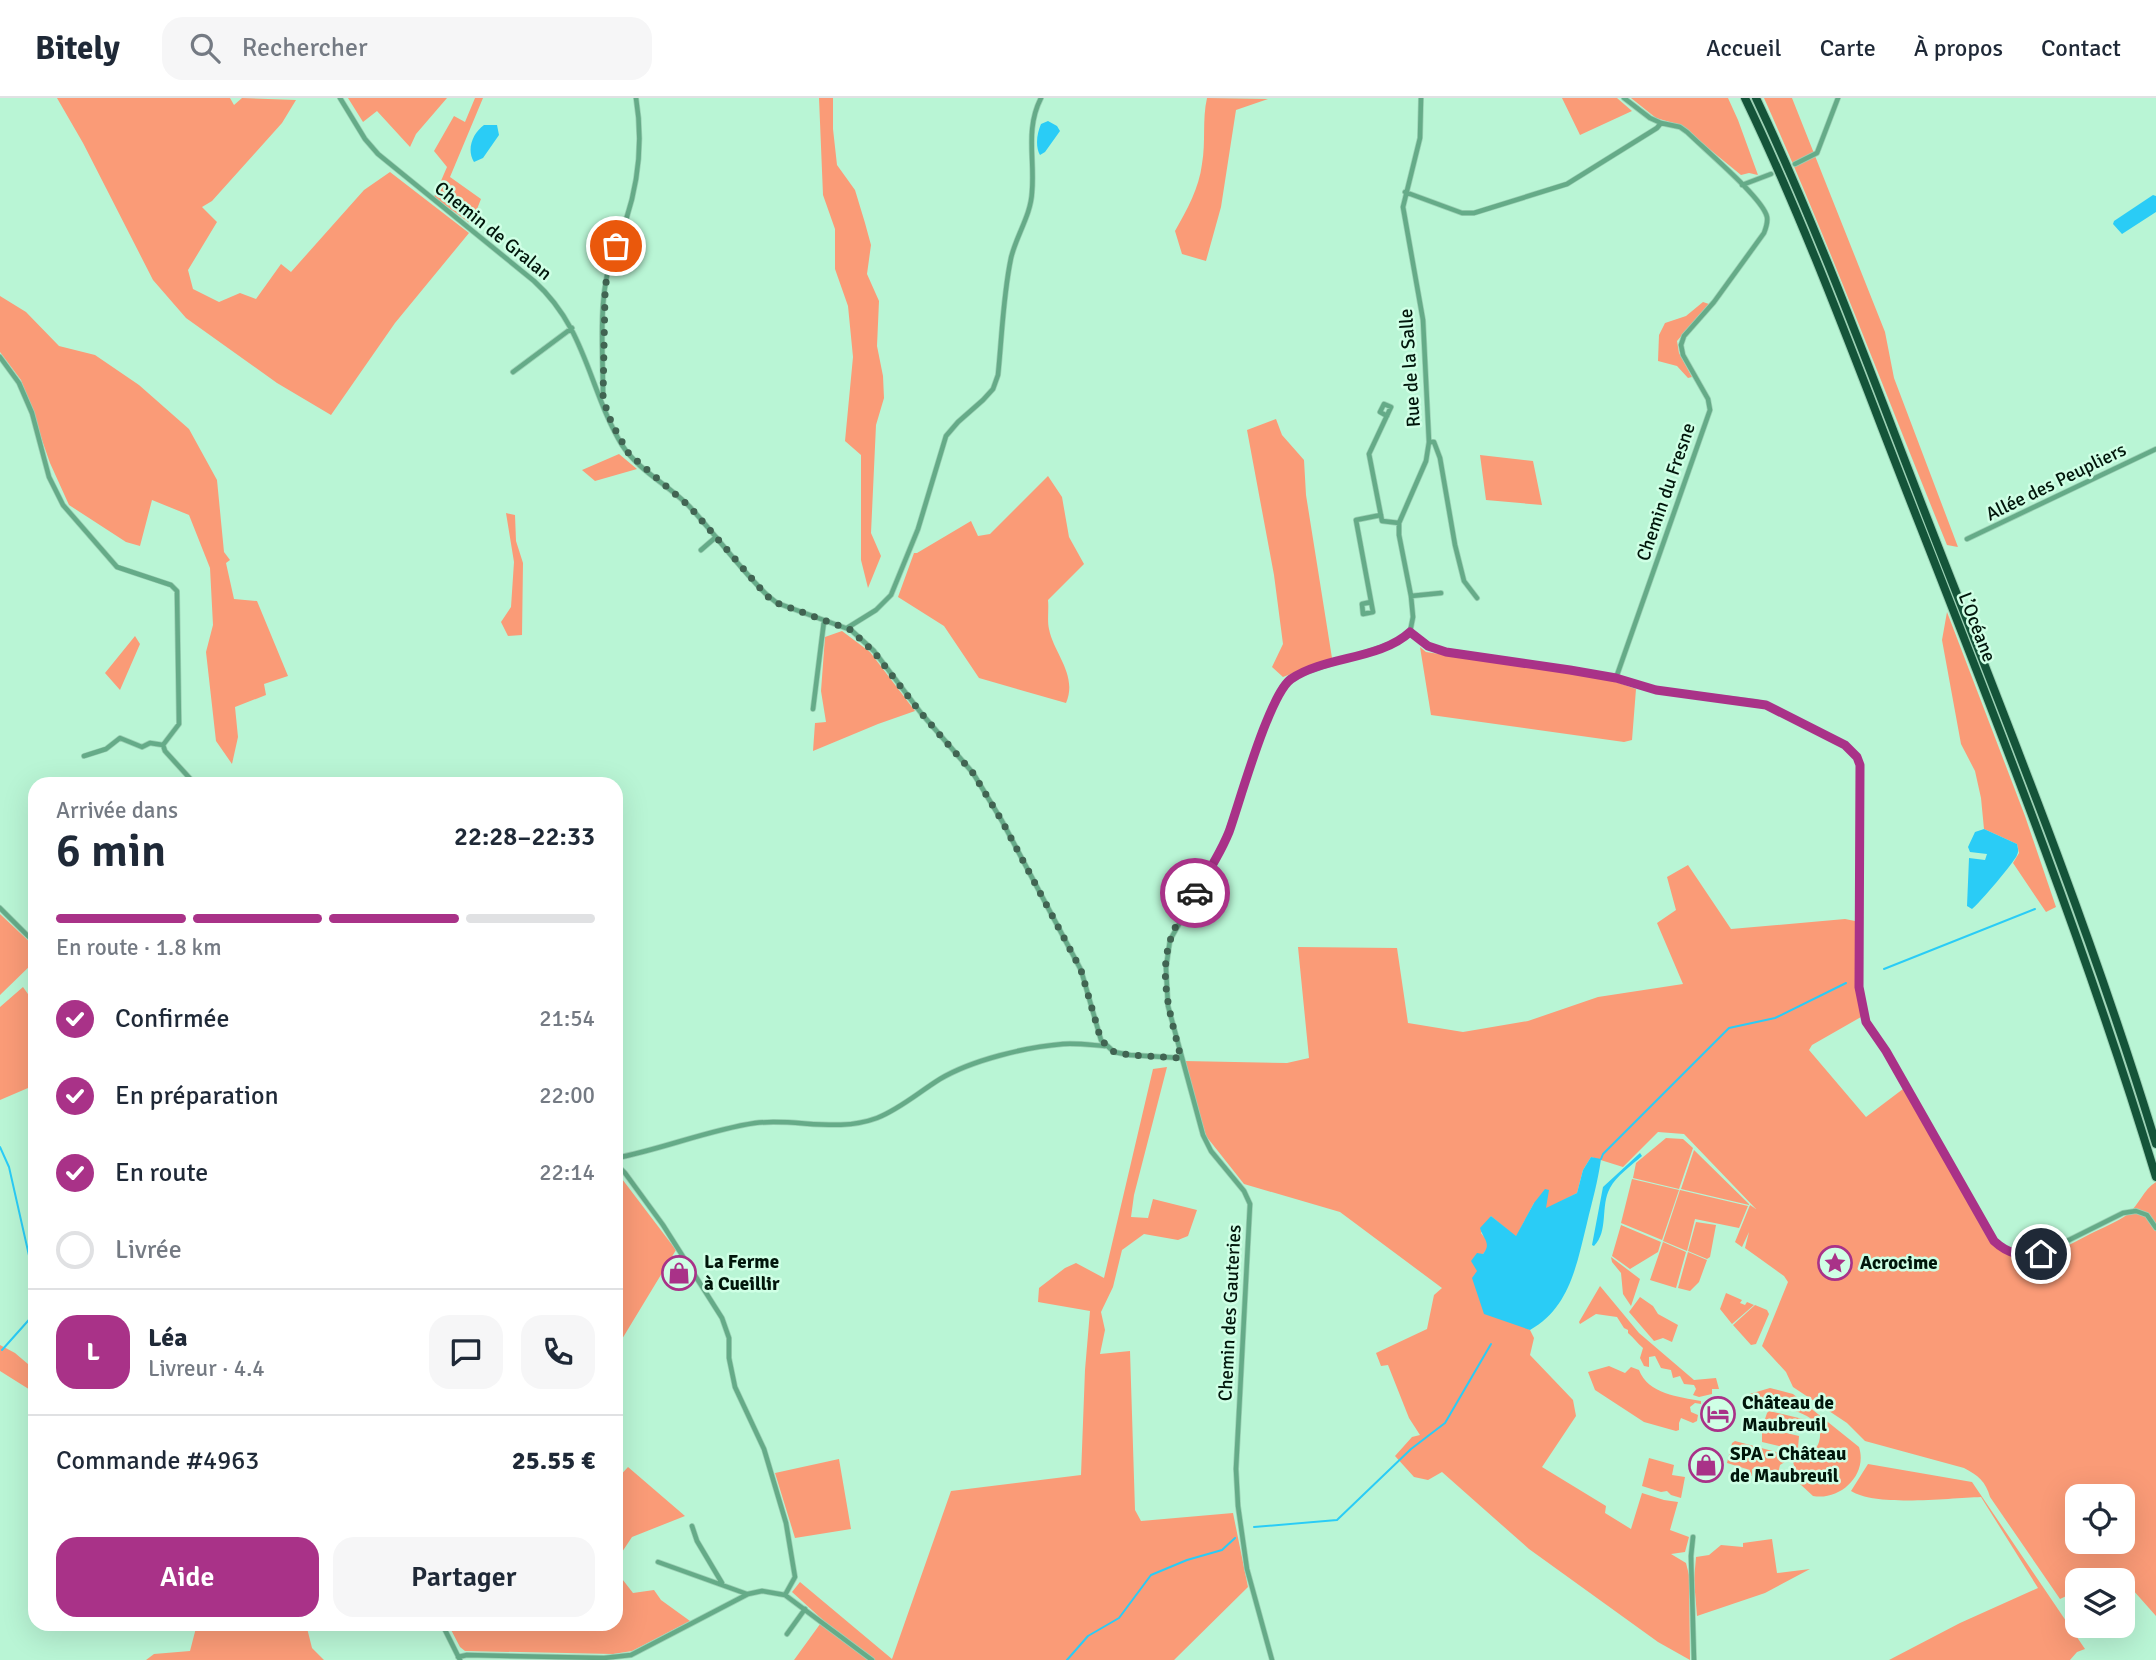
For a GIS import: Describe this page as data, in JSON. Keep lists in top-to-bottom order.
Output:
{
  "streets": {
    "highway": ["L’Océane"],
    "street": [
      "Chemin de Gralan",
      "Rue de la Salle",
      "Allée des Peupliers",
      "Chemin du Fresne",
      "Chemin des Gauteries"
    ]
  },
  "places": {
    "place": ["Acrocime"],
    "shop": ["La Ferme à Cueillir", "SPA - Château de Maubreuil"],
    "hotel": ["Château de Maubreuil"]
  },
  "page": {
    "header": "Bitely",
    "search": "Rechercher",
    "nav": [
      "Accueil",
      "Carte",
      "À propos",
      "Contact"
    ],
    "heading": ["6 min", "Arrivée dans", "22:28–22:33"],
    "panel": [
      "Léa",
      "Livreur · 4.4",
      "Commande #4963",
      "25.55 €"
    ],
    "bar": "En route · 1.8 km",
    "list": [
      ["Confirmée", "21:54"],
      ["En préparation", "22:00"],
      ["En route", "22:14"],
      "Livrée"
    ],
    "round": "L",
    "buttons": ["Aide", "Partager"]
  }
}
